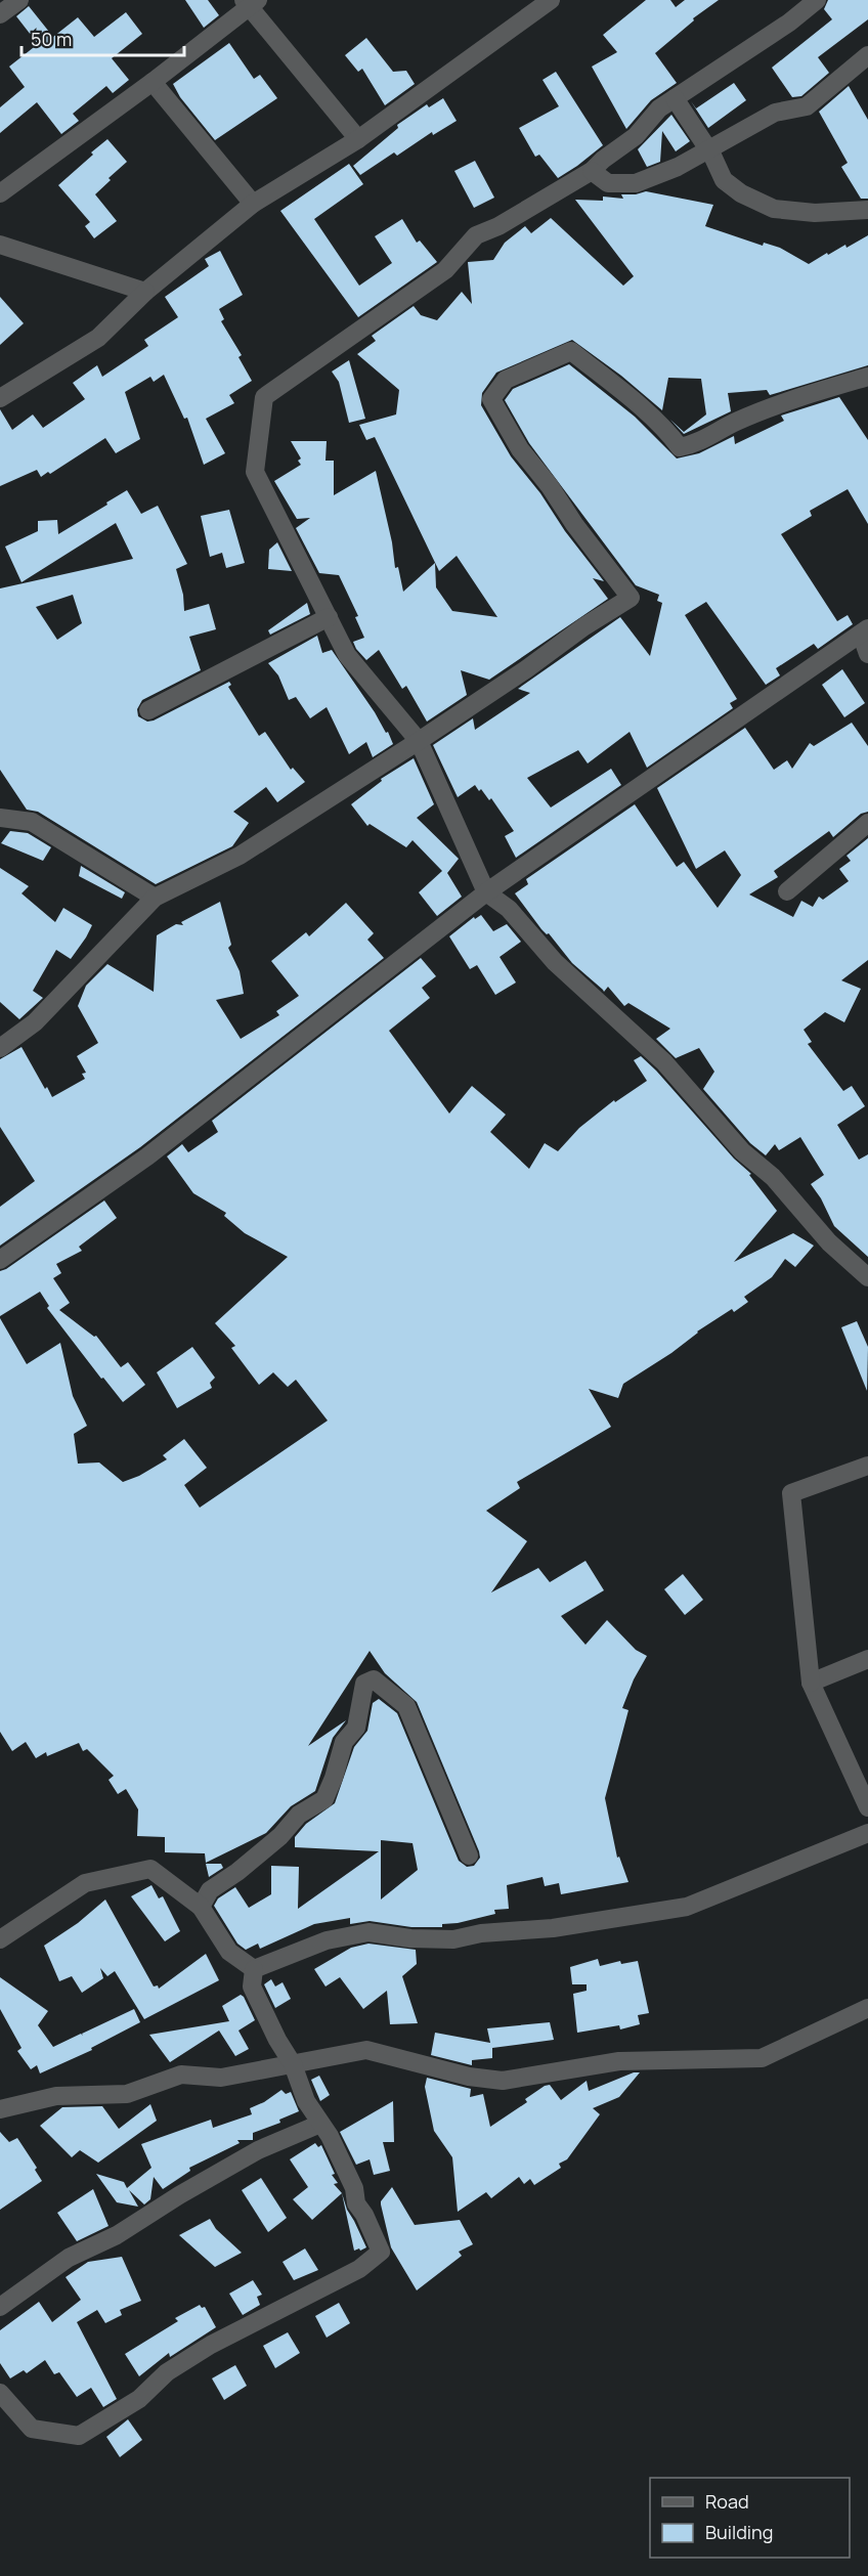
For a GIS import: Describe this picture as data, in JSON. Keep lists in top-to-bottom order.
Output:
{
  "legend": ["Road", "Building"],
  "scale_bar": "50 m"
}
